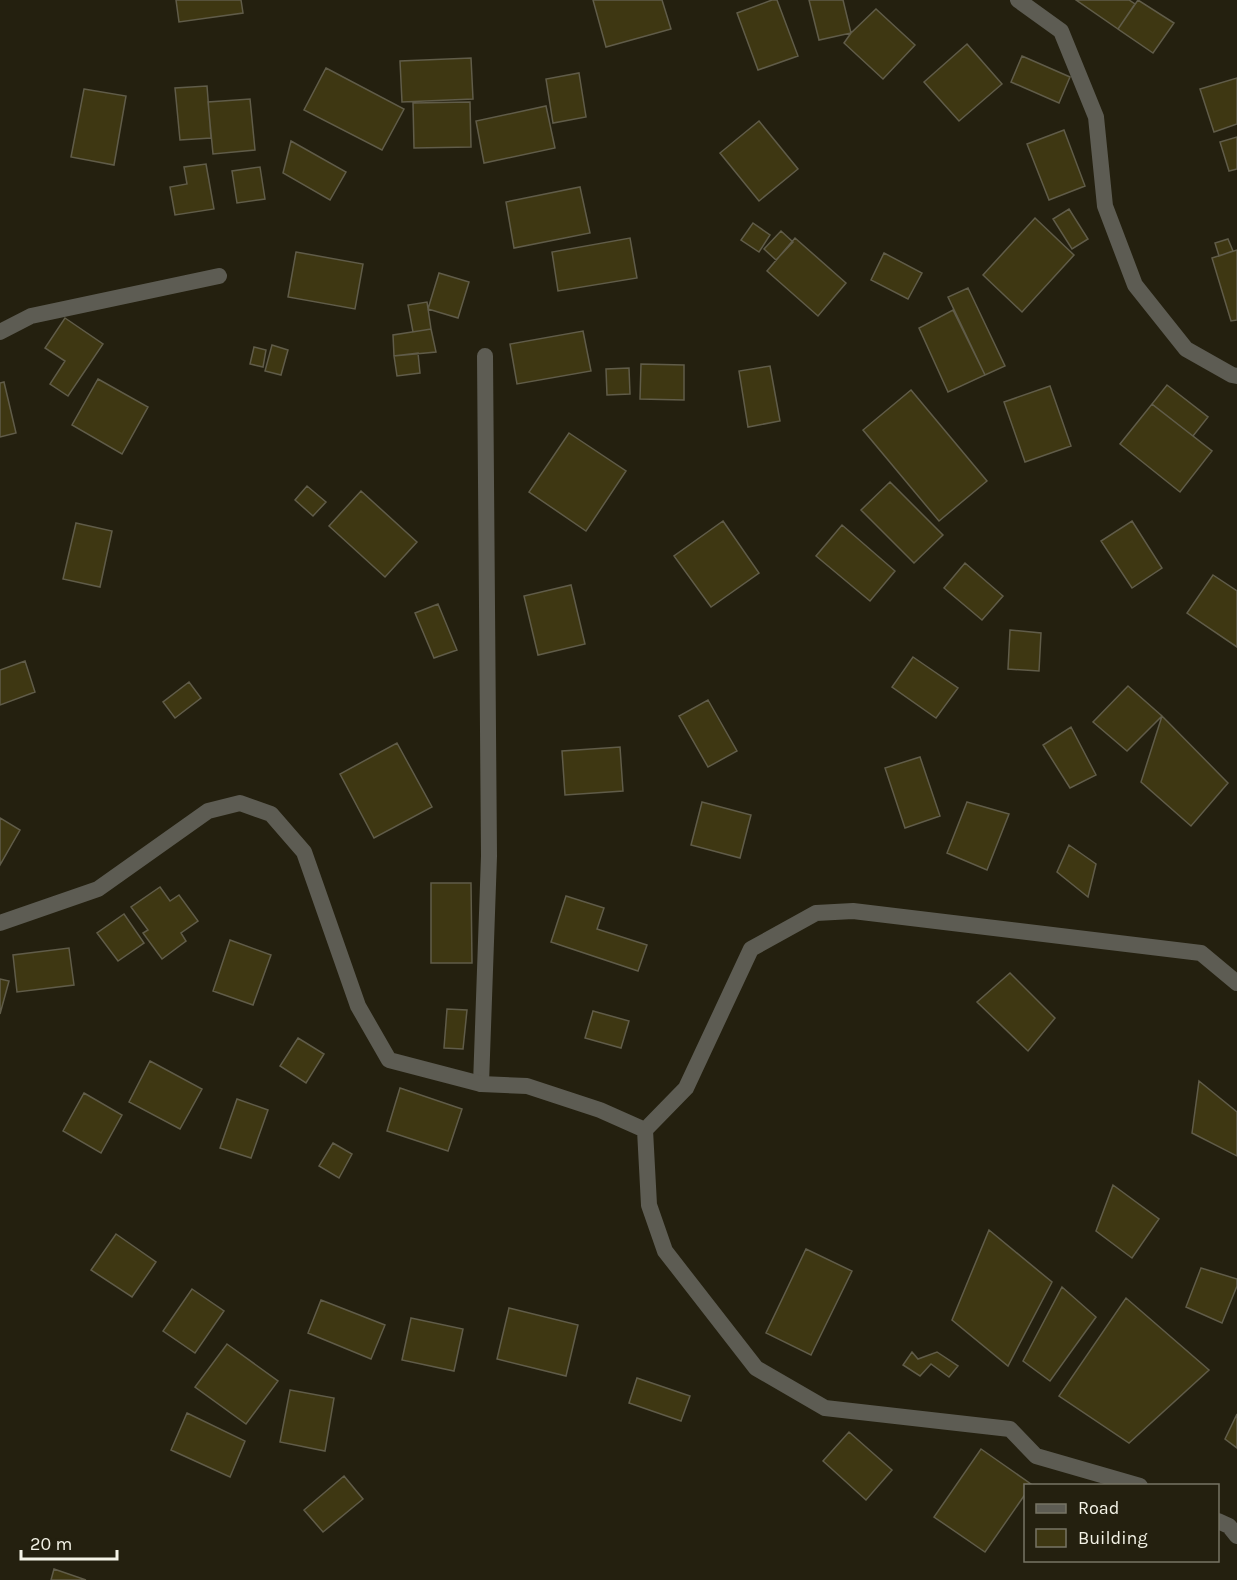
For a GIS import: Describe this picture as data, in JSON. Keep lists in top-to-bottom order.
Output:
{
  "legend": ["Road", "Building"],
  "scale_bar": "20 m"
}
